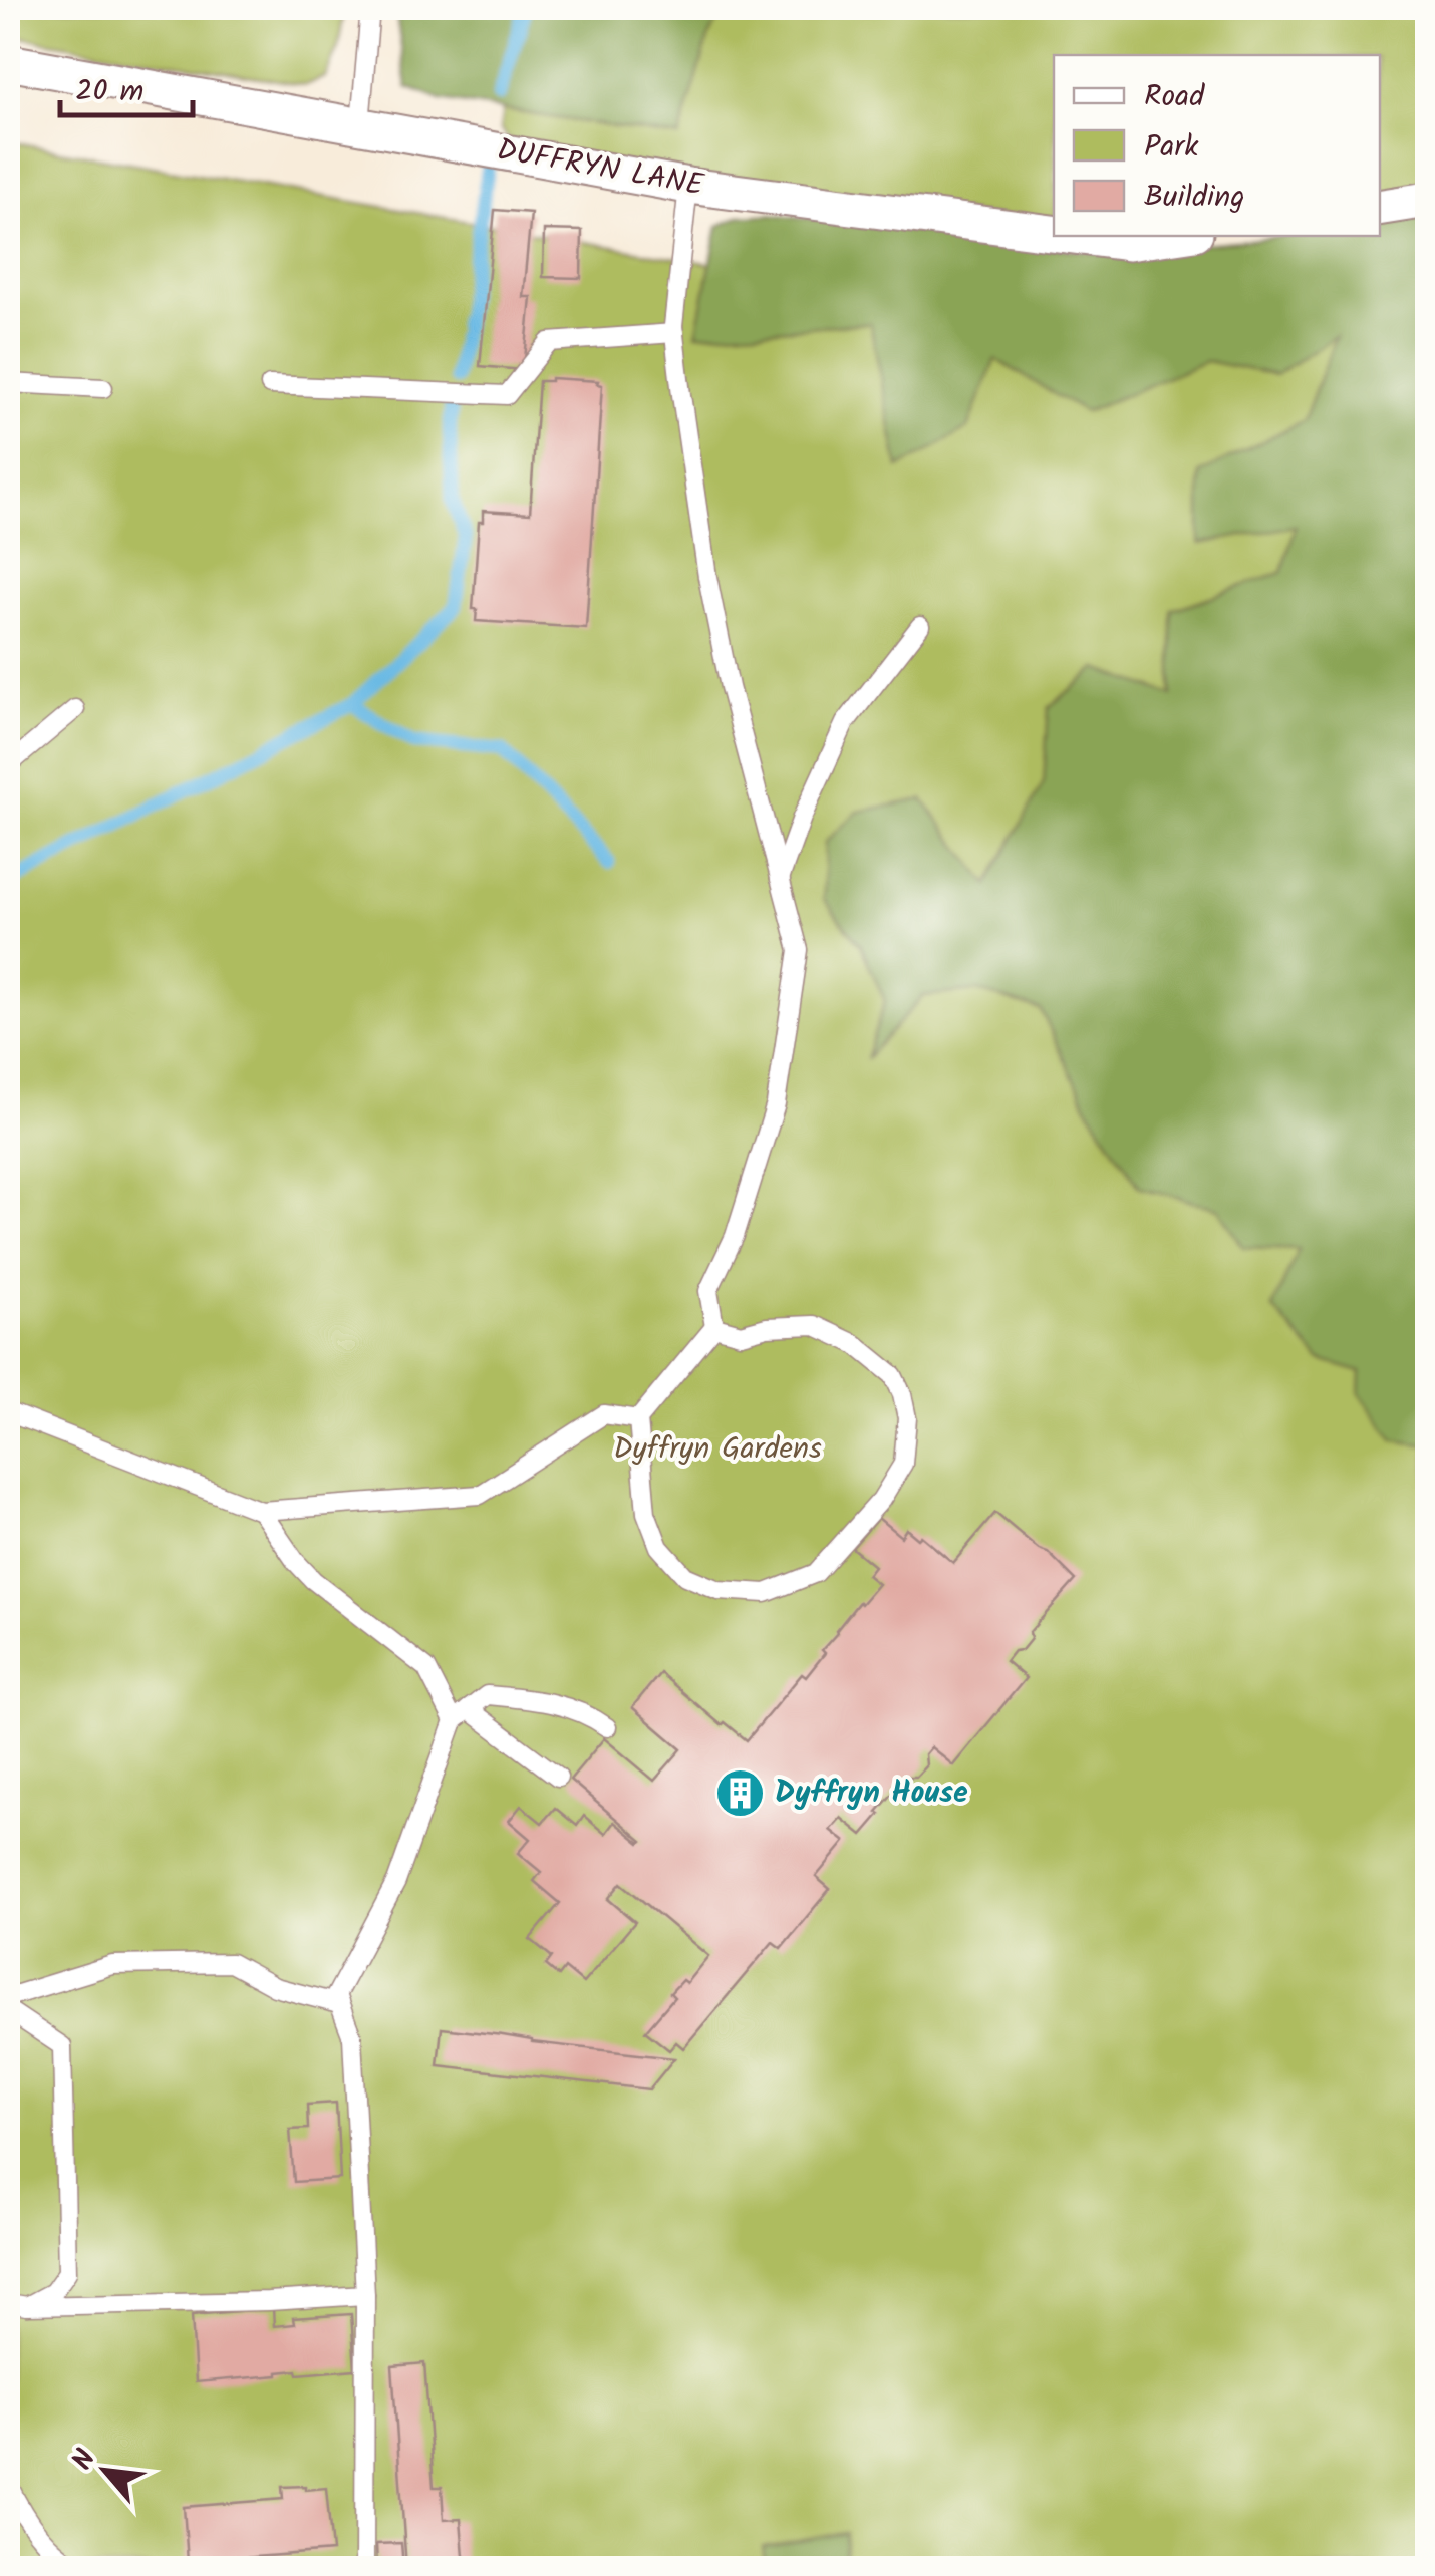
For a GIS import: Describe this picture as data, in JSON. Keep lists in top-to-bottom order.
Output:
{
  "streets": {
    "street": ["DUFFRYN LANE"]
  },
  "parks": ["Dyffryn Gardens"],
  "places": {
    "building": ["Dyffryn House"]
  },
  "legend": ["Road", "Park", "Building"],
  "scale_bar": "20 m",
  "north": "top left"
}
